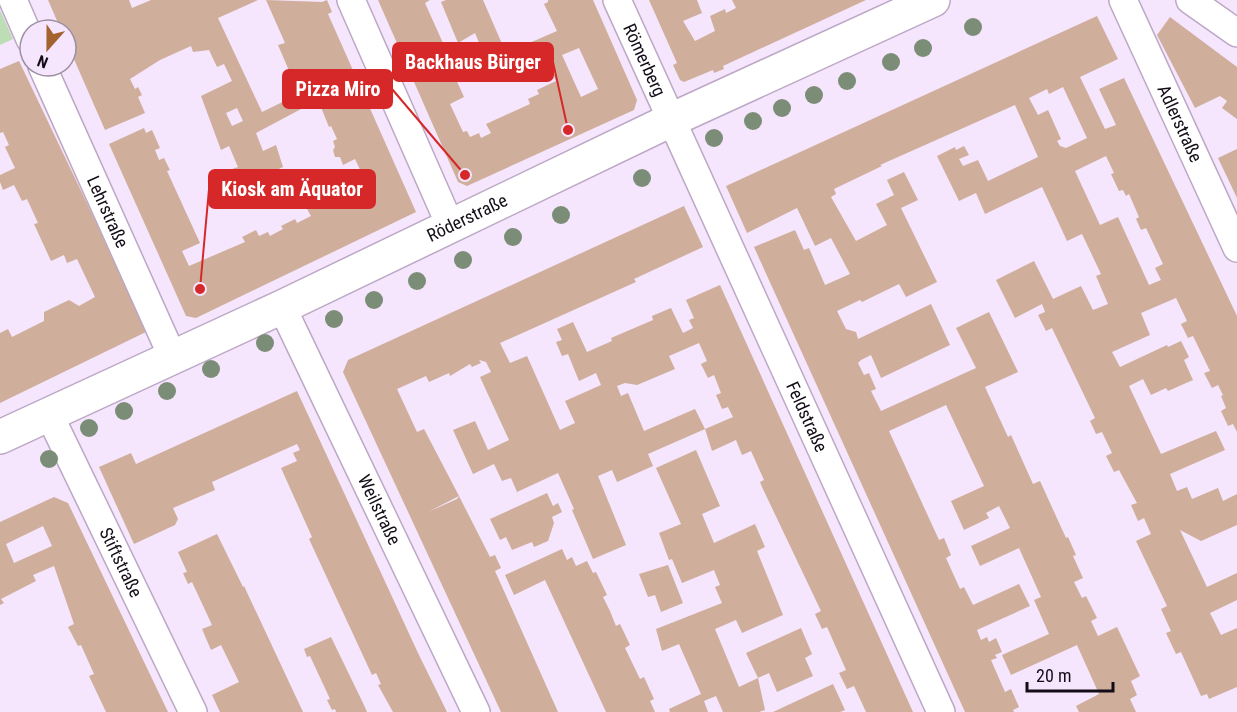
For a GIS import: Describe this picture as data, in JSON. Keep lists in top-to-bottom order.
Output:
{
  "streets": {
    "street": [
      "Römerberg",
      "Adlerstraße",
      "Lehrstraße",
      "Röderstraße",
      "Feldstraße",
      "Weilstraße",
      "Stiftstraße"
    ]
  },
  "crossings": [
    ["Römerberg", "Röderstraße"],
    ["Römerberg", "Feldstraße"],
    ["Lehrstraße", "Röderstraße"],
    ["Röderstraße", "Feldstraße"],
    ["Röderstraße", "Weilstraße"],
    ["Röderstraße", "Stiftstraße"]
  ],
  "places": ["Backhaus Bürger", "Pizza Miro", "Kiosk am Äquator"],
  "scale_bar": "20 m",
  "north": "bottom"
}
